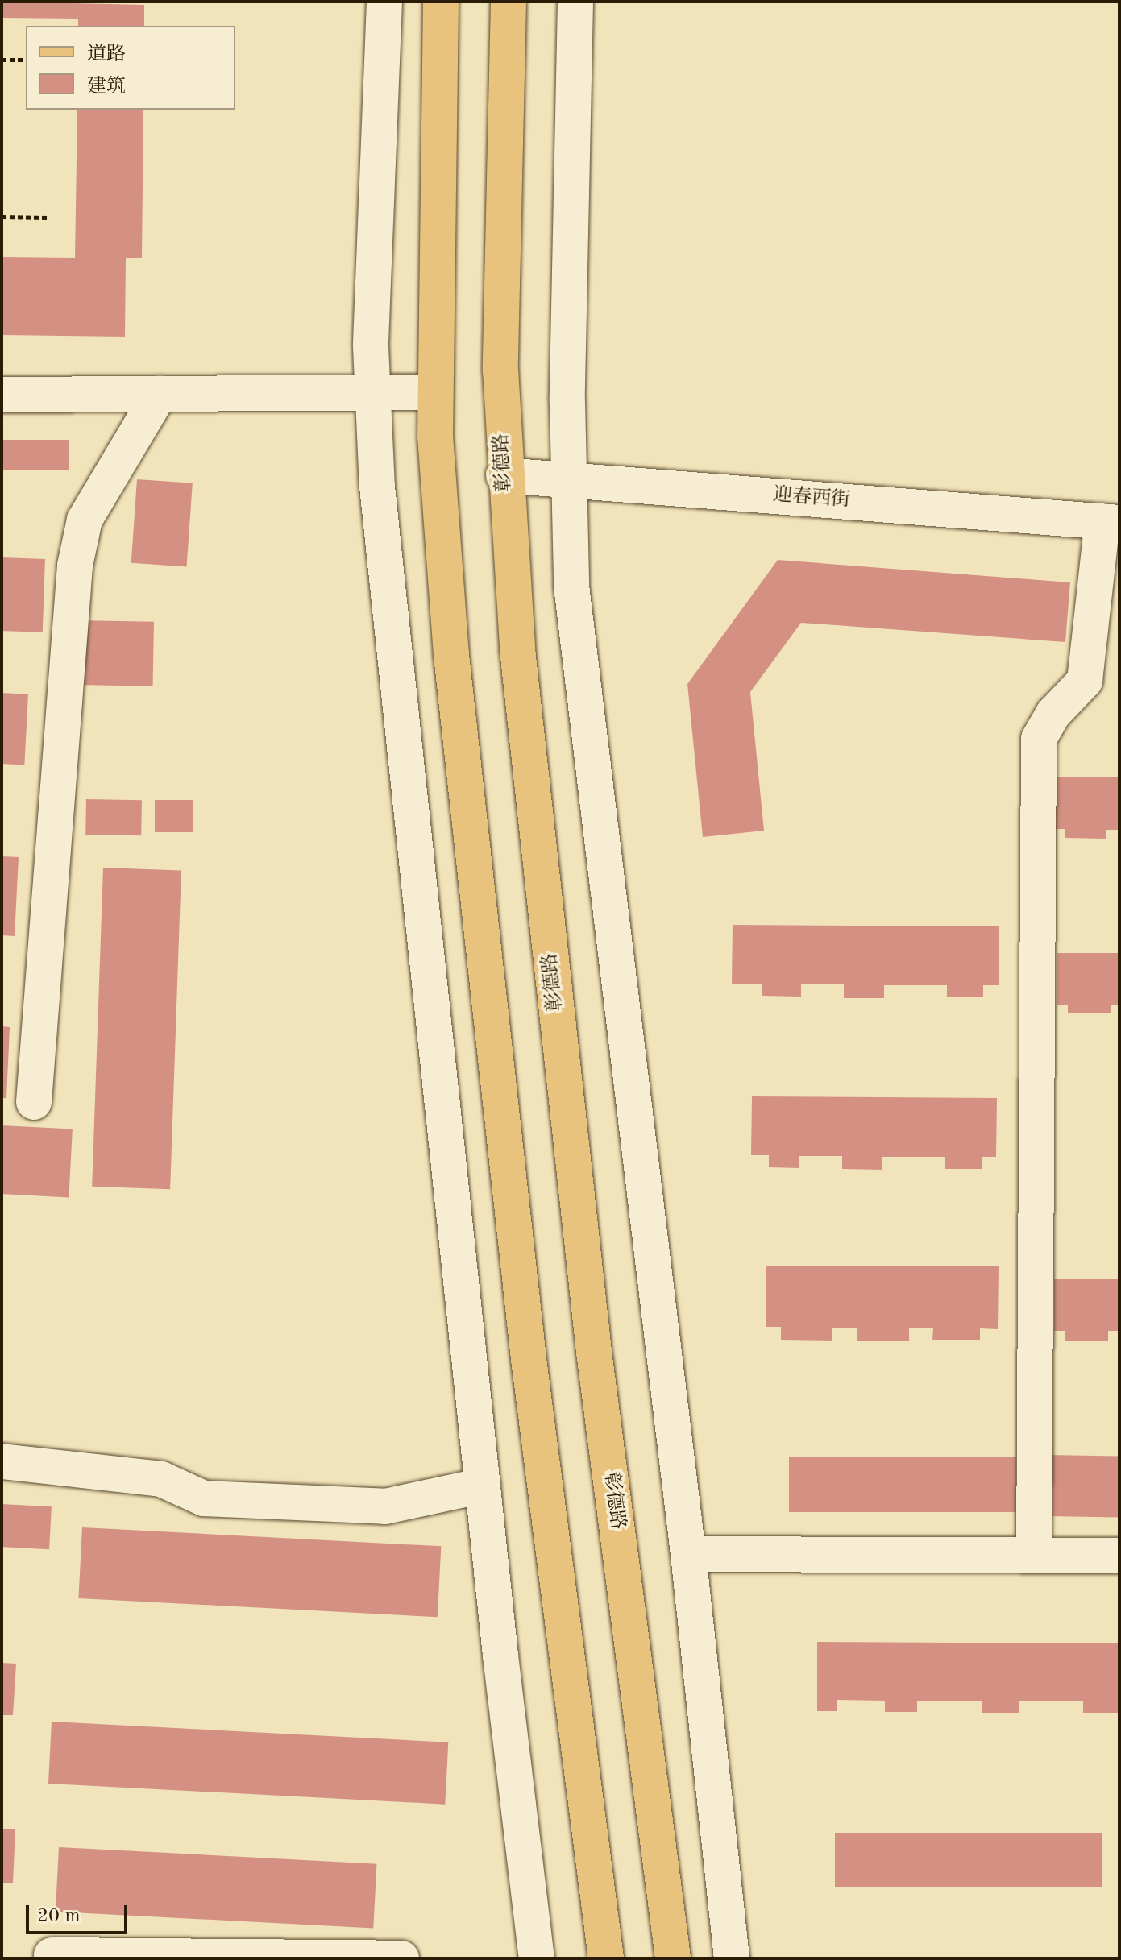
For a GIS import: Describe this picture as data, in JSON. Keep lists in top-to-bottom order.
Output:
{
  "streets": {
    "main road": ["彰德路"],
    "street": ["迎春西街"]
  },
  "crossings": [
    ["彰德路", "迎春西街"]
  ],
  "legend": ["道路", "建筑"],
  "scale_bar": "20 m"
}
